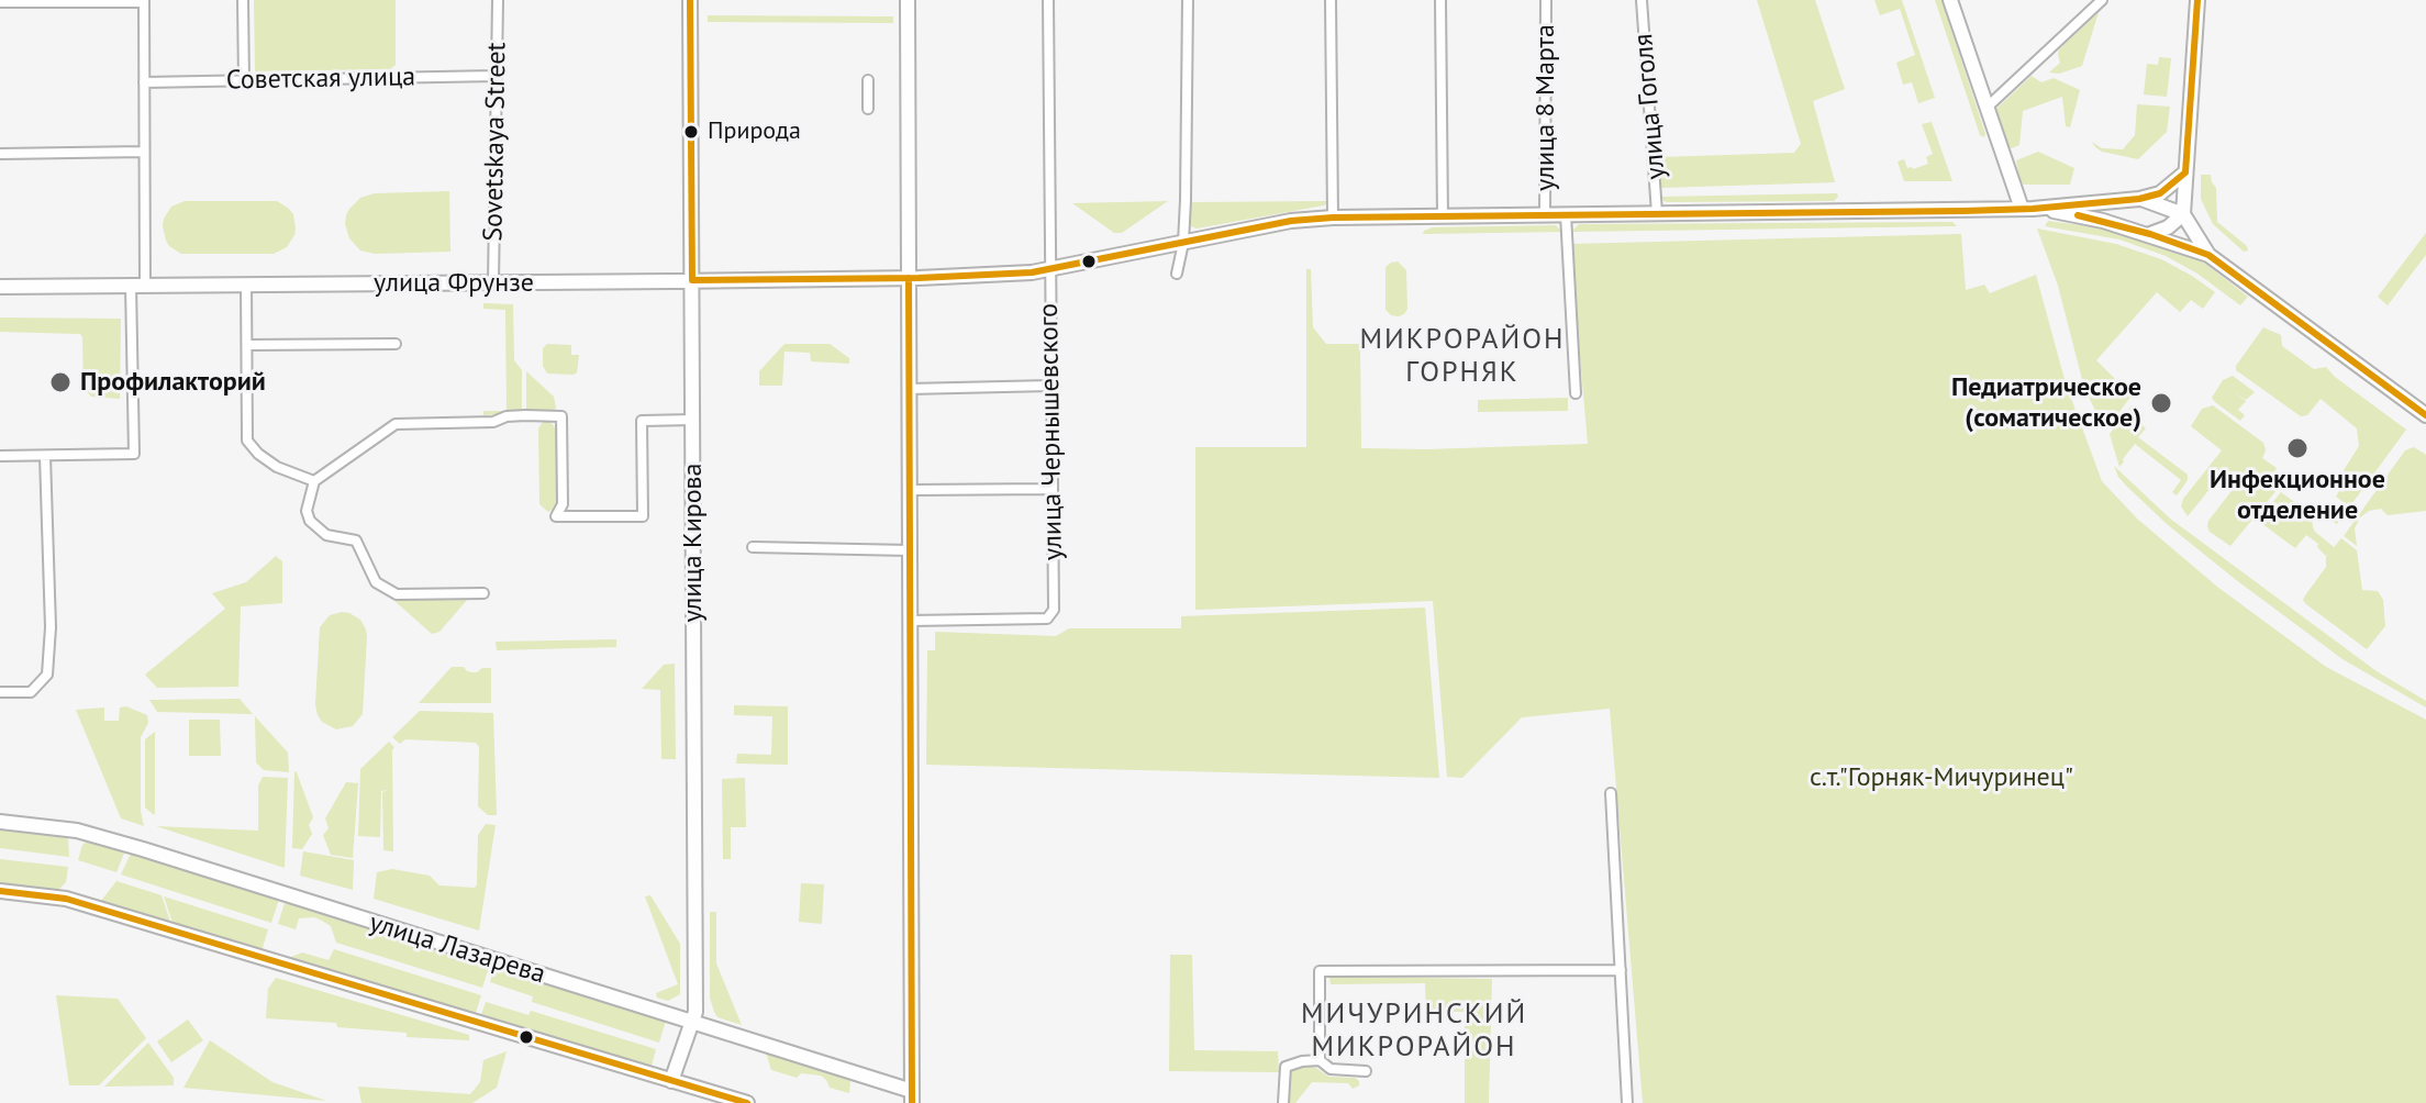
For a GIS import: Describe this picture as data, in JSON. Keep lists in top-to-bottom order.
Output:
{
  "streets": {
    "main road": ["улица Фрунзе", "улица Кирова", "улица Лазарева"],
    "street": [
      "Советская улица",
      "улица Гоголя",
      "улица 8 Марта",
      "Sovetskaya Street",
      "улица Чернышевского"
    ]
  },
  "crossings": [
    ["Советская улица", "Sovetskaya Street"],
    ["улица Гоголя", "улица Фрунзе"],
    ["улица 8 Марта", "улица Фрунзе"],
    ["Sovetskaya Street", "улица Фрунзе"],
    ["улица Фрунзе", "улица Чернышевского"],
    ["улица Фрунзе", "улица Кирова"],
    ["улица Кирова", "улица Лазарева"]
  ],
  "districts": ["МИКРОРАЙОН ГОРНЯК", "МИЧУРИНСКИЙ МИКРОРАЙОН"],
  "parks": ["с.т.\"Горняк-Мичуринец\""],
  "places": [
    "Природа",
    "Профилакторий",
    "Педиатрическое (соматическое)",
    "Инфекционное отделение"
  ]
}
